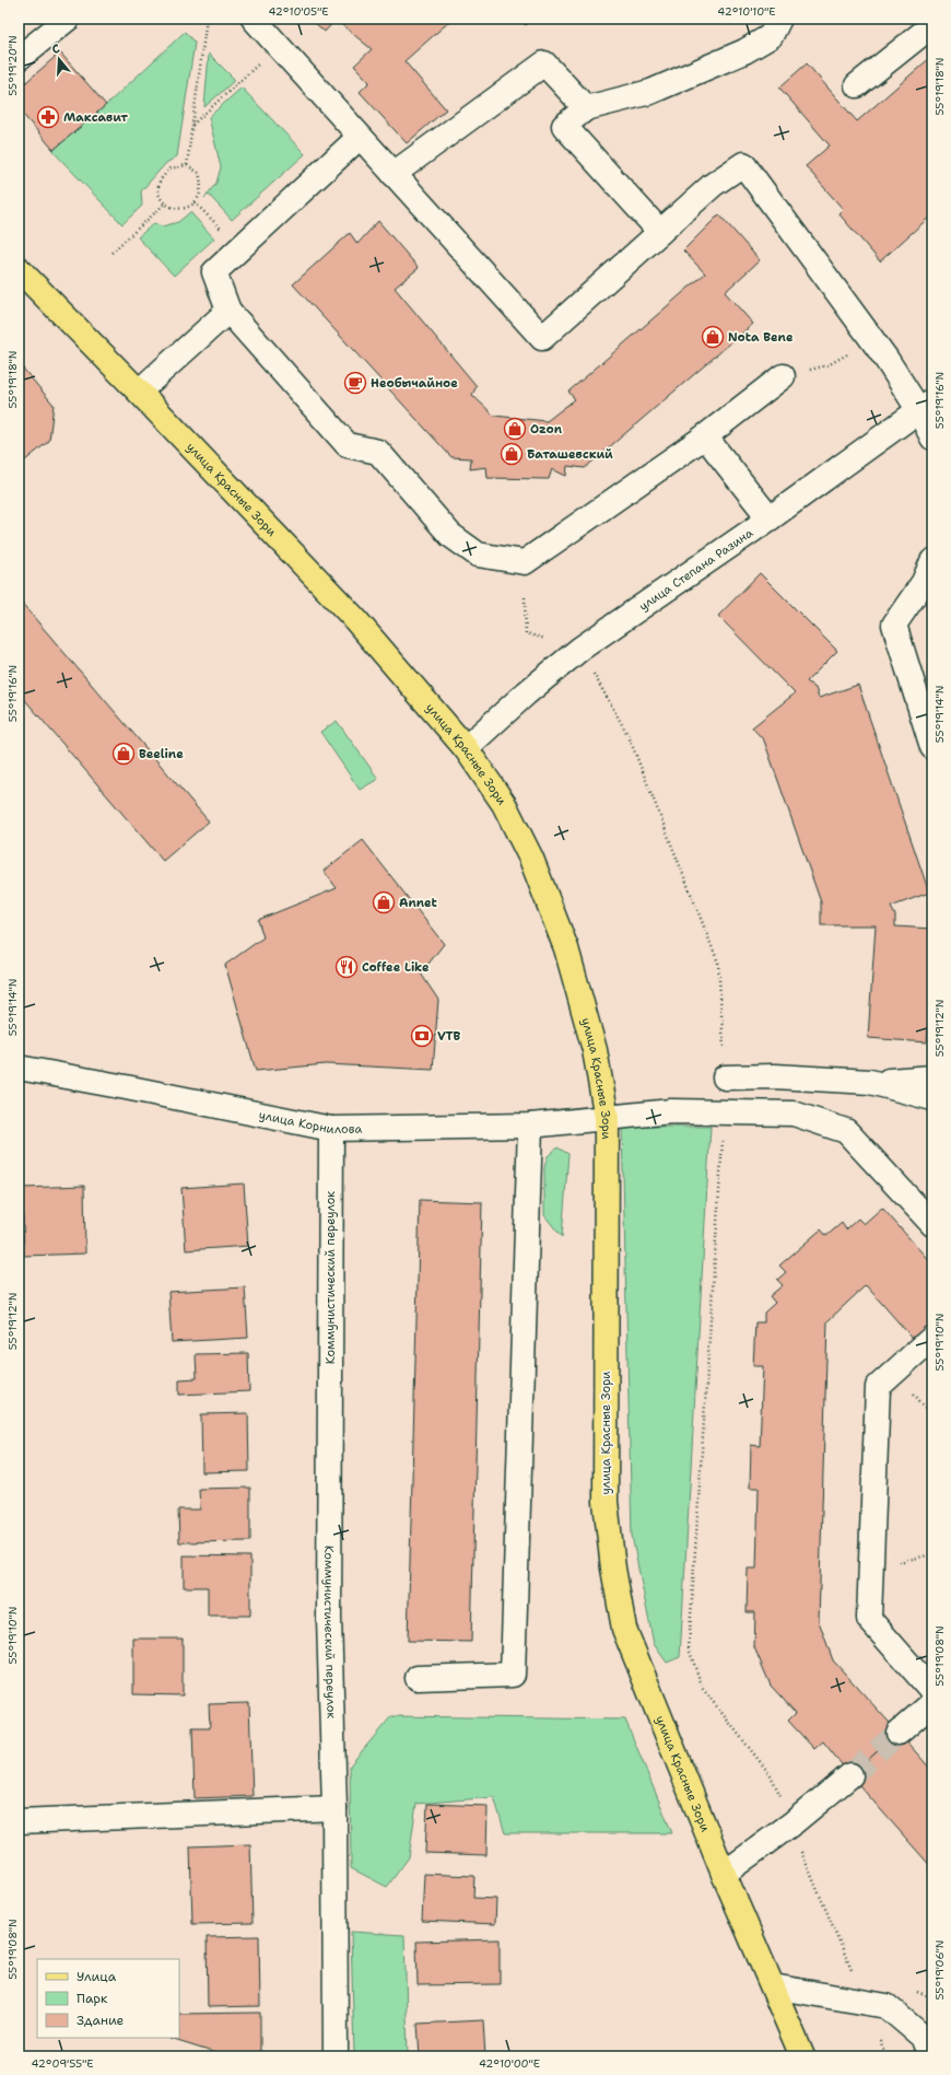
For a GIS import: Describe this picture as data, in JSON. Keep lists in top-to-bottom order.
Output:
{
  "streets": {
    "main road": ["улица Красные Зори"],
    "street": ["улица Степана Разина", "улица Корнилова", "Коммунистический переулок"]
  },
  "crossings": [
    ["улица Красные Зори", "улица Степана Разина"],
    ["улица Красные Зори", "улица Корнилова"],
    ["улица Корнилова", "Коммунистический переулок"]
  ],
  "places": {
    "pharmacy": ["Максавит"],
    "shop": [
      "Nota Bene",
      "Ozon",
      "Баташевский",
      "Beeline",
      "Annet"
    ],
    "cafe": ["Необычайное"],
    "restaurant": ["Coffee Like"],
    "bank": ["VTB"]
  },
  "legend": ["Улица", "Парк", "Здание"],
  "north": "top",
  "coordinates": [
    "42°10'05\"E",
    "42°10'10\"E",
    "55°19'20\"N",
    "55°19'18\"N",
    "55°19'16\"N",
    "55°19'14\"N",
    "55°19'12\"N",
    "55°19'10\"N",
    "55°19'08\"N",
    "55°19'06\"N",
    "42°09'55\"E",
    "42°10'00\"E"
  ]
}
